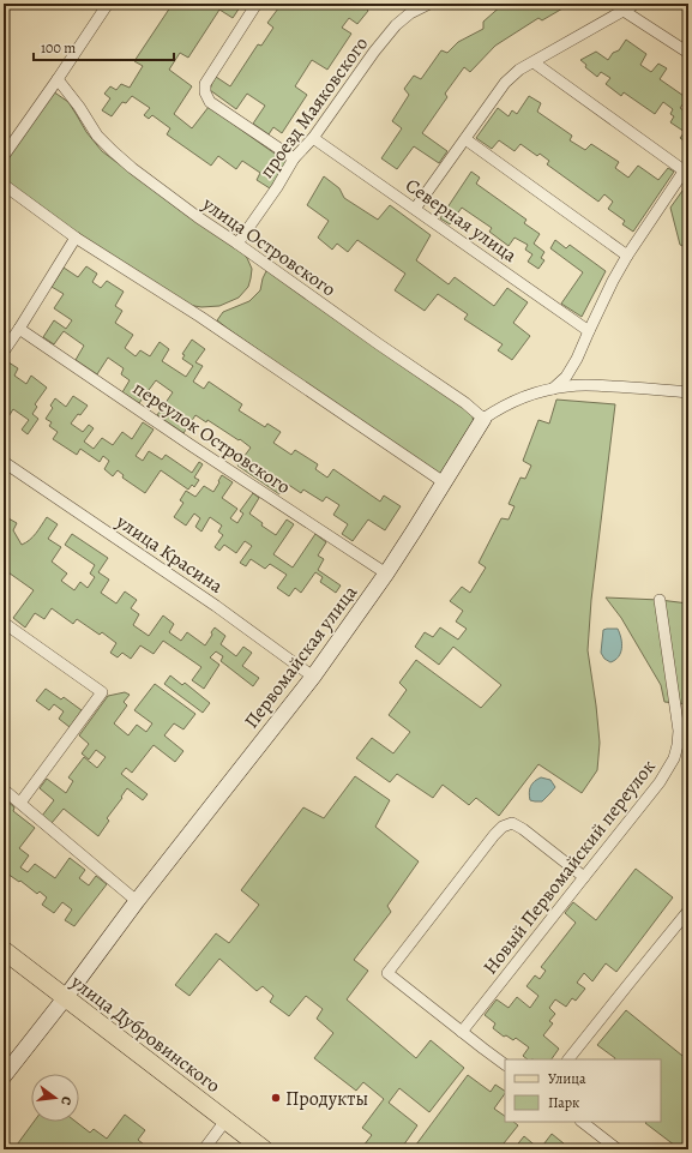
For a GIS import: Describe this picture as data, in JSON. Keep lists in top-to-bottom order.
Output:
{
  "streets": {
    "main road": ["улица Дубровинского"],
    "street": [
      "проезд Маяковского",
      "Северная улица",
      "улица Островского",
      "переулок Островского",
      "улица Красина",
      "Первомайская улица",
      "Новый Первомайский переулок"
    ]
  },
  "crossings": [
    ["проезд Маяковского", "Северная улица"],
    ["проезд Маяковского", "улица Островского"],
    ["улица Островского", "Первомайская улица"],
    ["переулок Островского", "Первомайская улица"],
    ["улица Красина", "Первомайская улица"],
    ["Первомайская улица", "улица Дубровинского"]
  ],
  "places": ["Продукты"],
  "legend": ["Улица", "Парк"],
  "scale_bar": "100 m",
  "north": "right"
}
